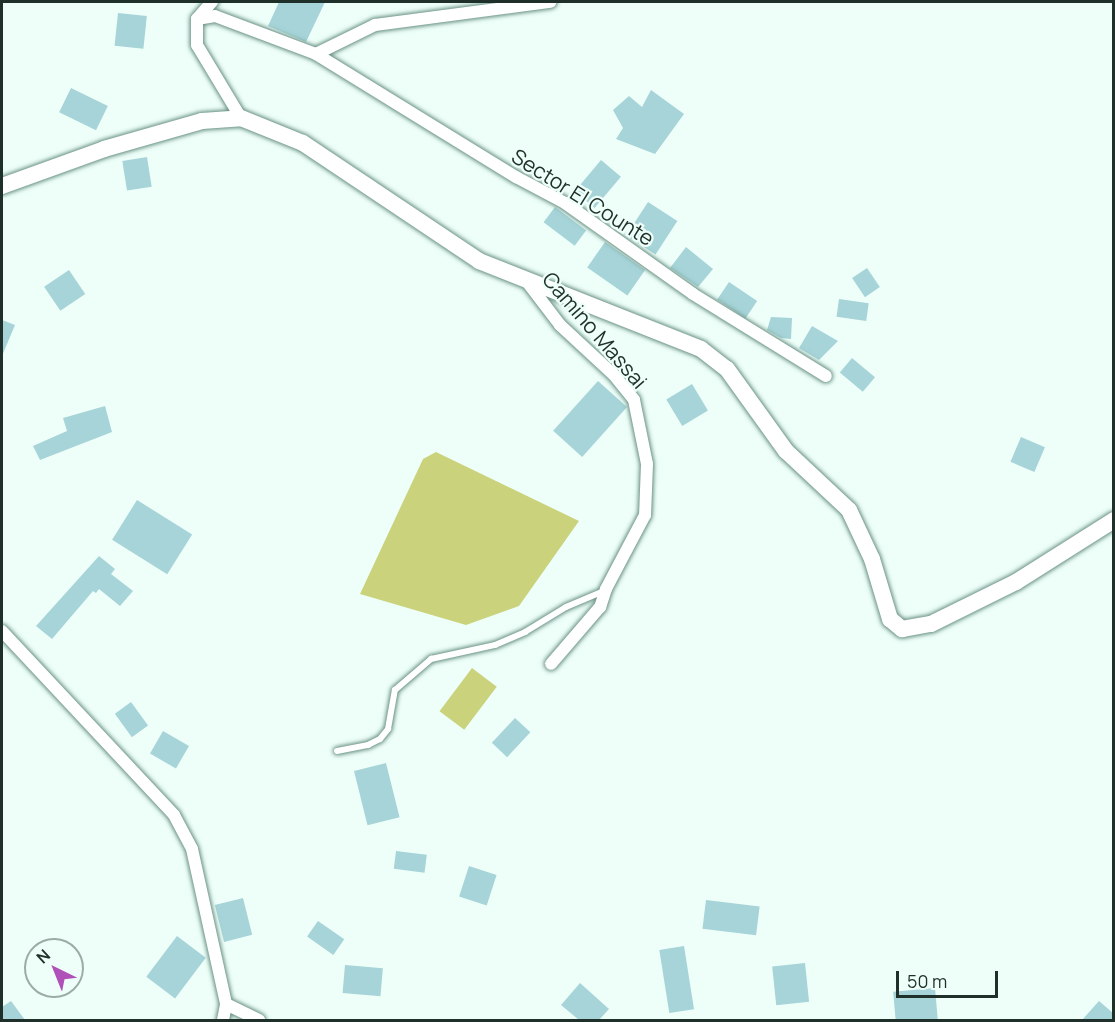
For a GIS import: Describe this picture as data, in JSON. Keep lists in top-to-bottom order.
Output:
{
  "streets": {
    "street": ["Sector El Counte", "Camino Massai"]
  },
  "scale_bar": "50 m",
  "north": "top left"
}
